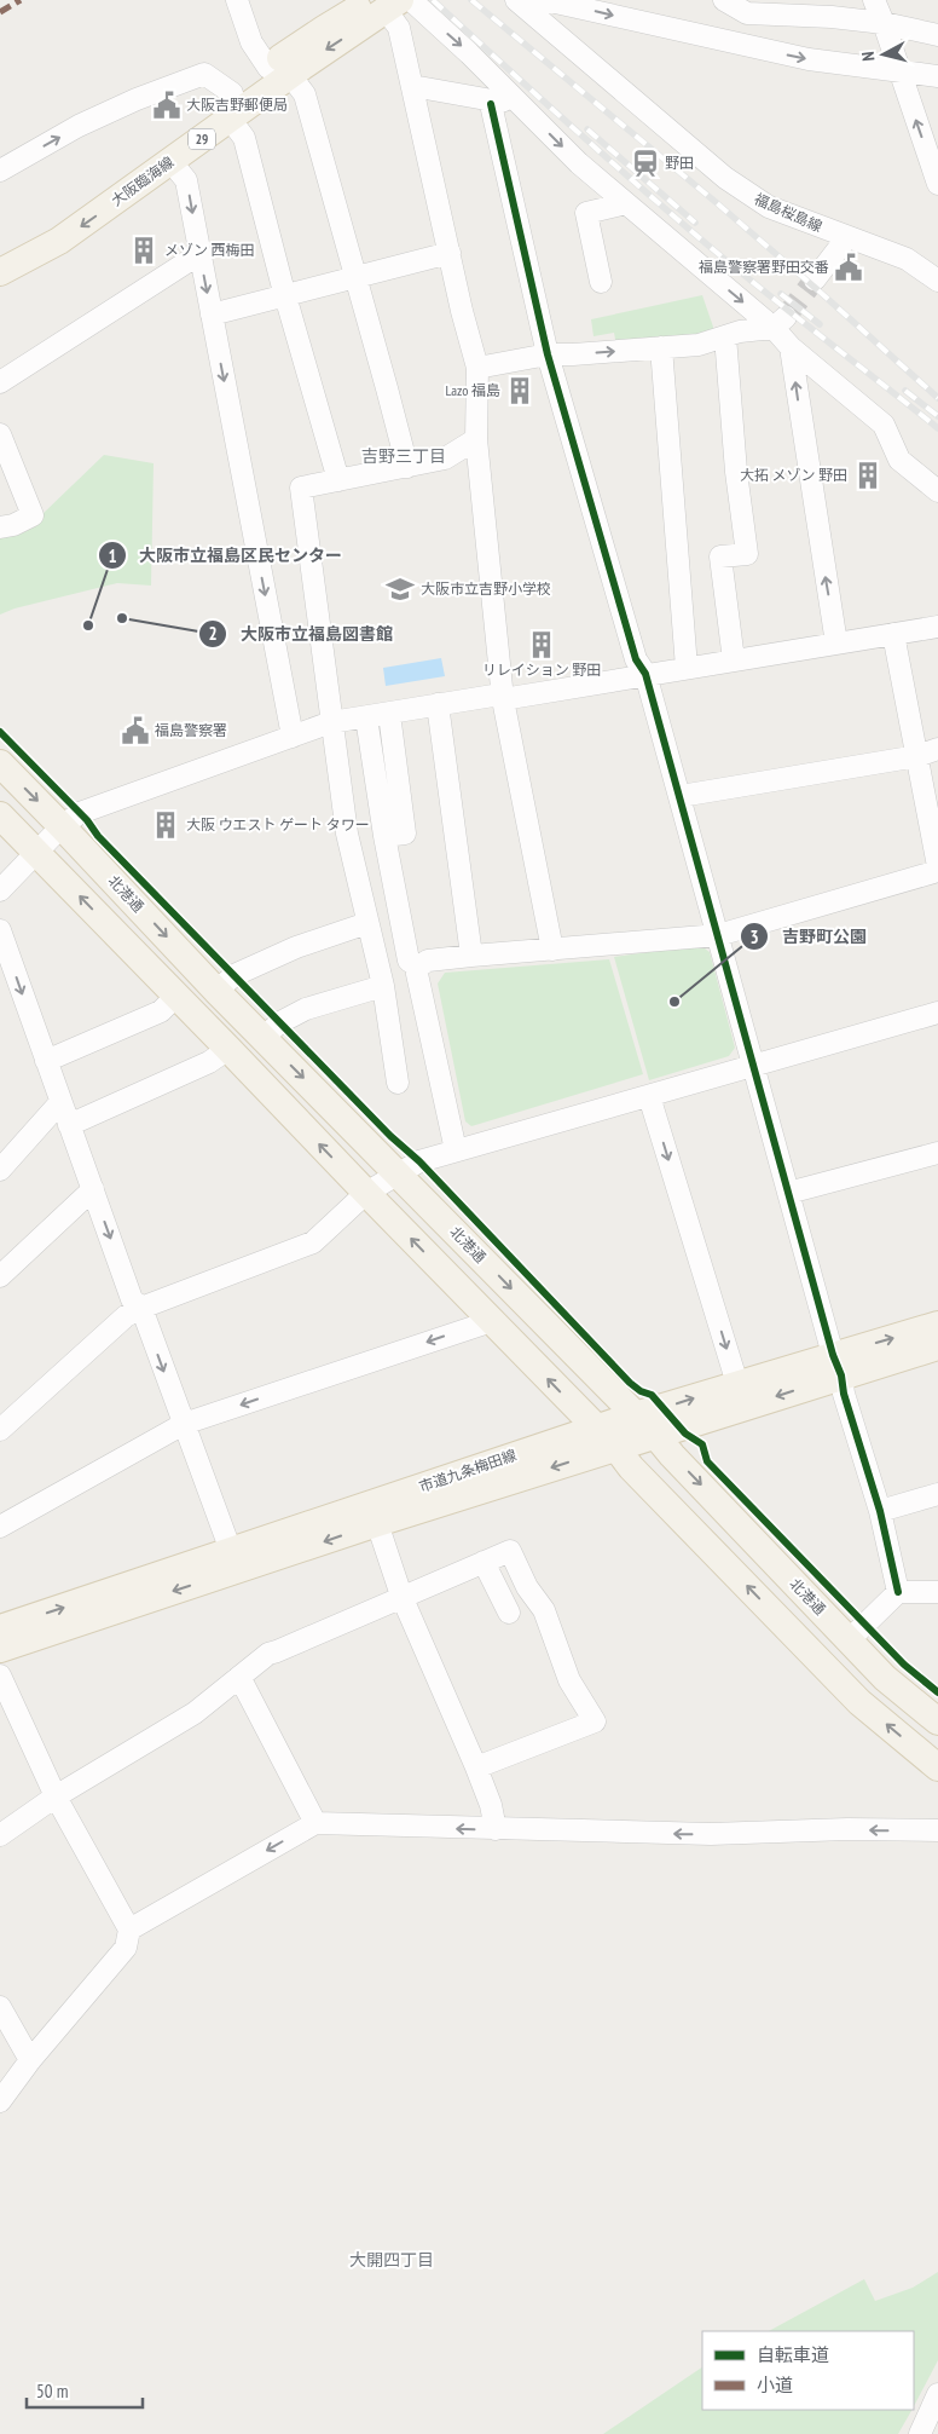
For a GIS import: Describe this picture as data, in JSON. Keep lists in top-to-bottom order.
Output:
{
  "streets": {
    "main road": [
      "29",
      "大阪臨海線",
      "北港通",
      "市道九条梅田線"
    ],
    "street": ["福島桜島線"]
  },
  "crossings": [
    ["北港通", "市道九条梅田線"]
  ],
  "districts": ["吉野三丁目", "大開四丁目"],
  "places": {
    "public building": ["大阪吉野郵便局", "福島警察署野田交番", "福島警察署"],
    "station": ["野田"],
    "building": [
      "メゾン 西梅田",
      "Lazo 福島",
      "大拓 メゾン 野田",
      "リレイション 野田",
      "大阪 ウエスト ゲート タワー"
    ],
    "school or university": ["大阪市立吉野小学校"],
    "other": ["大阪市立福島図書館", "大阪市立福島区民センター", "吉野町公園"]
  },
  "legend": ["自転車道", "小道"],
  "scale_bar": "50 m",
  "north": "left"
}
